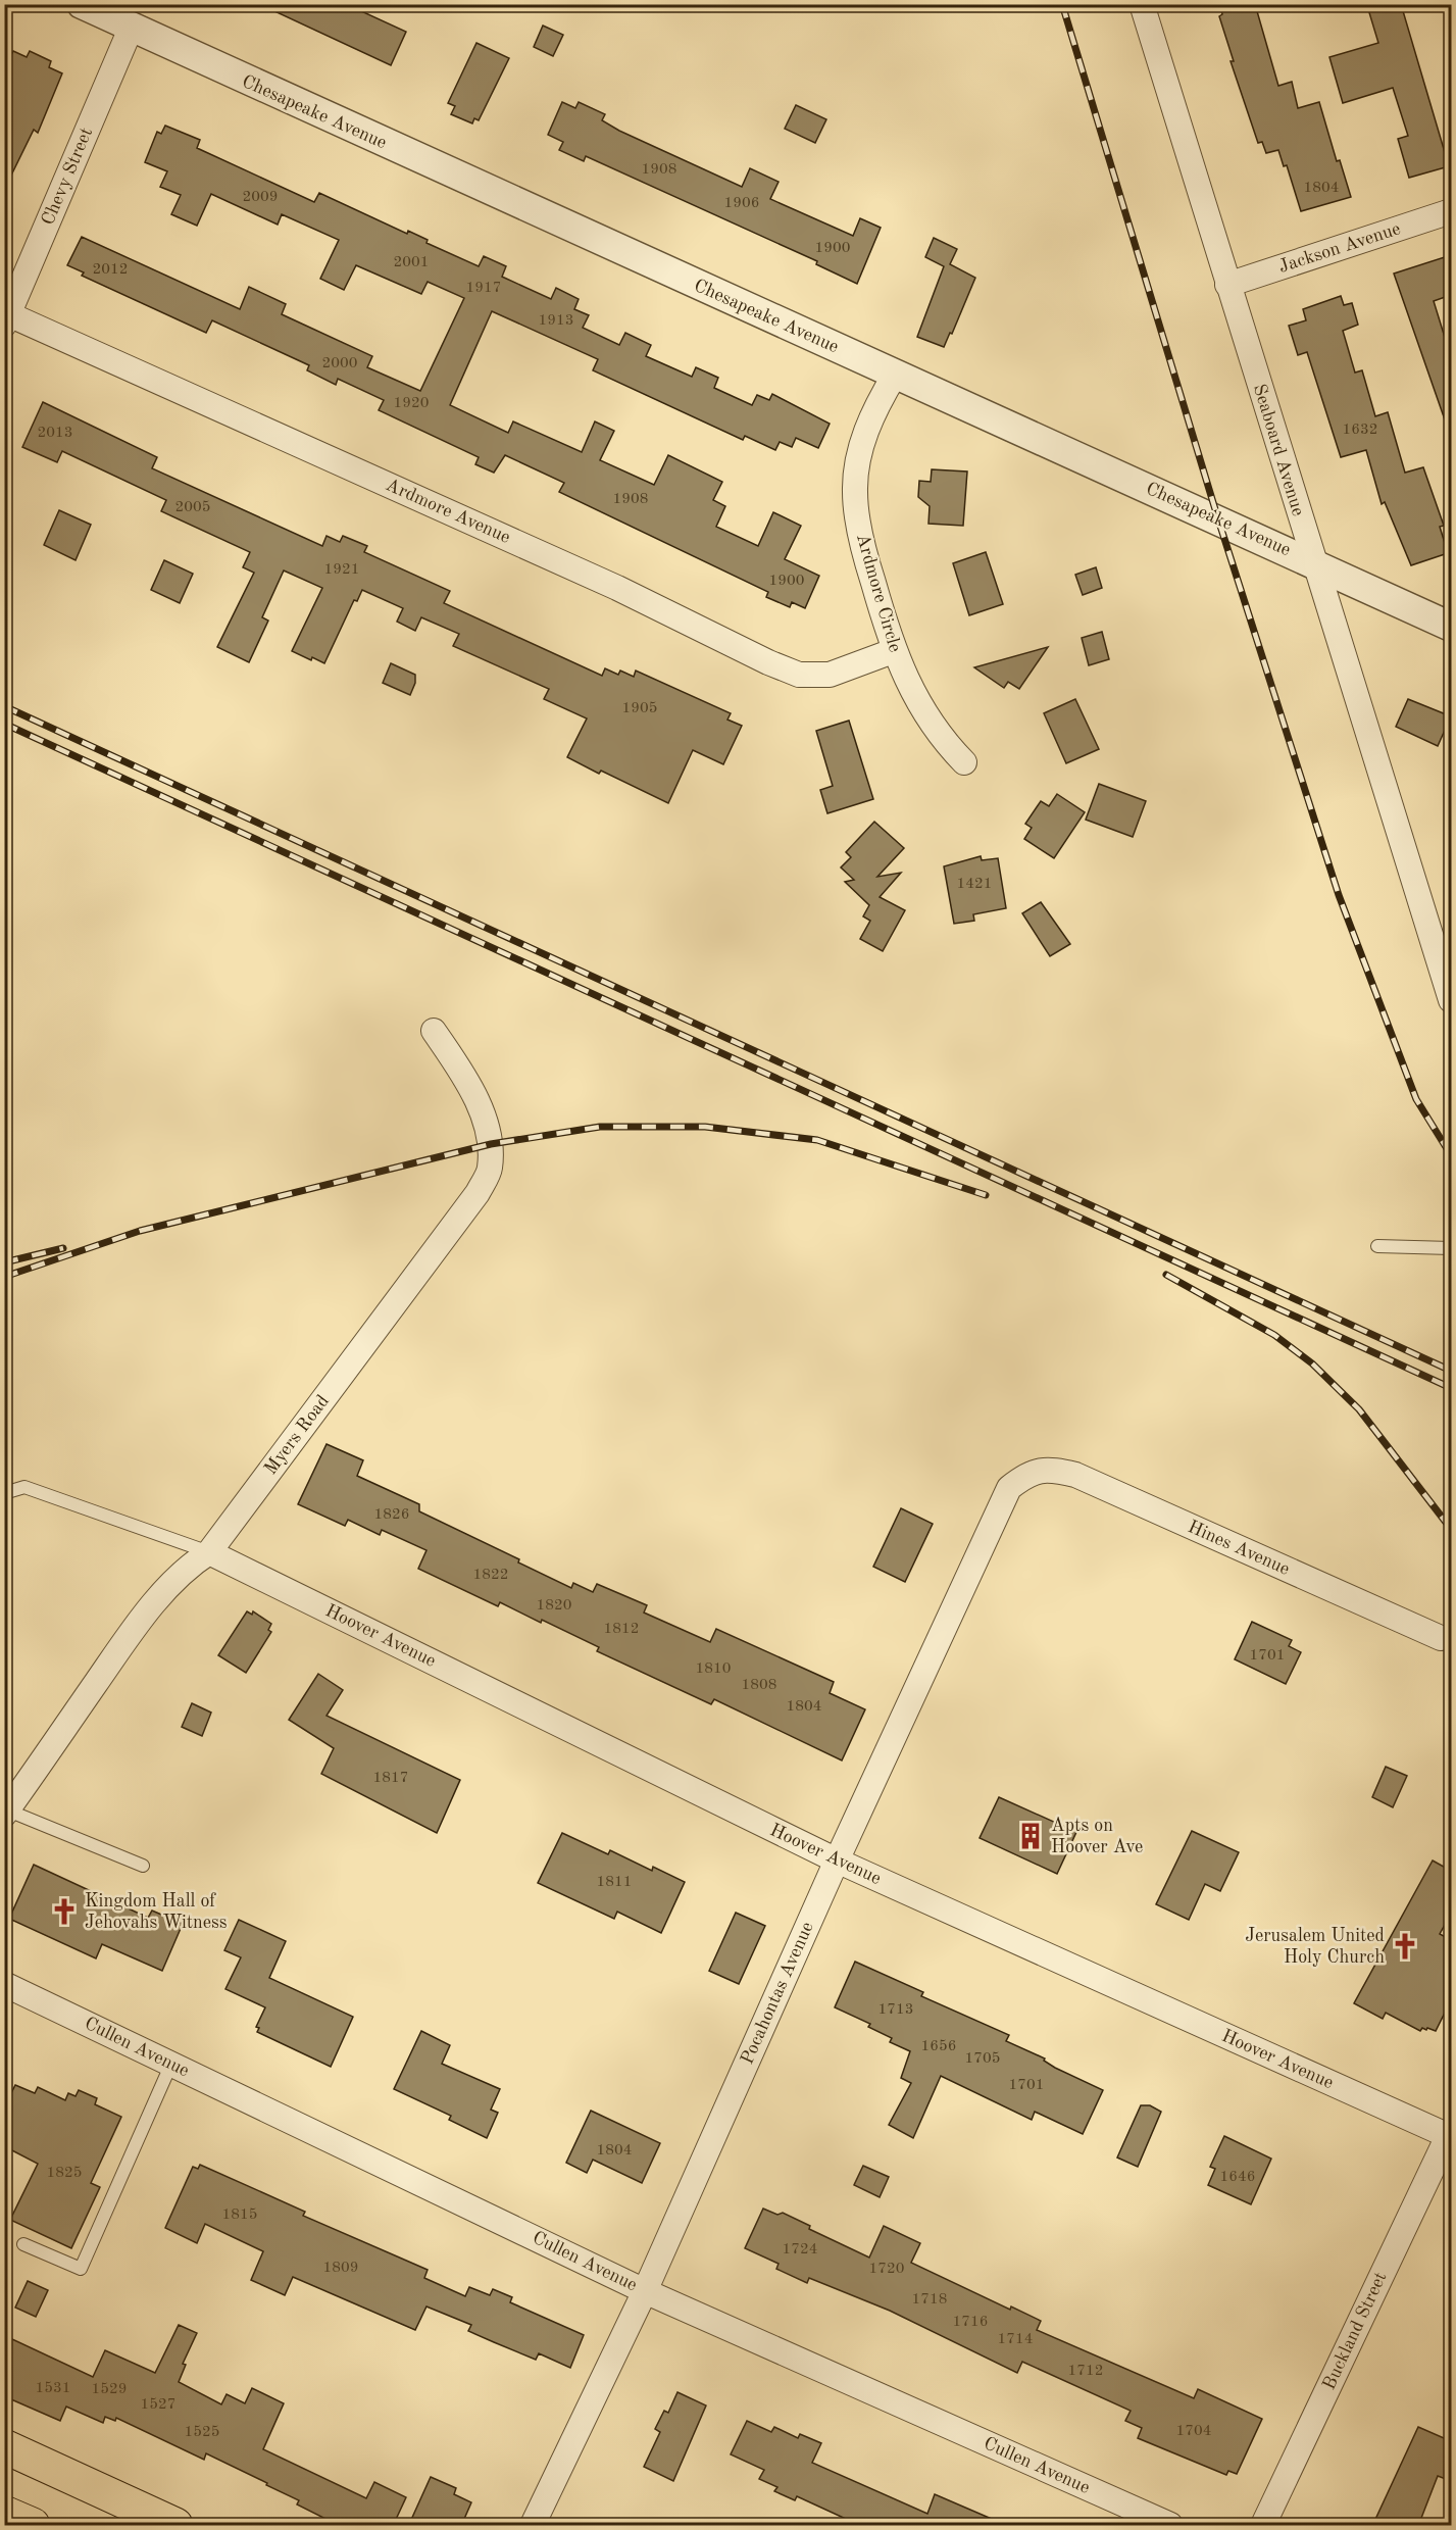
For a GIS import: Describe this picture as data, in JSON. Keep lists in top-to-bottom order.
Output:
{
  "streets": {
    "street": [
      "Chesapeake Avenue",
      "Chevy Street",
      "Jackson Avenue",
      "Seaboard Avenue",
      "Ardmore Avenue",
      "Ardmore Circle",
      "Myers Road",
      "Hines Avenue",
      "Hoover Avenue",
      "Pocahontas Avenue",
      "Cullen Avenue",
      "Buckland Street"
    ]
  },
  "crossings": [
    ["Chesapeake Avenue", "Chevy Street"],
    ["Chesapeake Avenue", "Seaboard Avenue"],
    ["Chesapeake Avenue", "Ardmore Circle"],
    ["Chevy Street", "Ardmore Avenue"],
    ["Jackson Avenue", "Seaboard Avenue"],
    ["Ardmore Avenue", "Ardmore Circle"],
    ["Myers Road", "Hoover Avenue"],
    ["Hines Avenue", "Pocahontas Avenue"],
    ["Hoover Avenue", "Pocahontas Avenue"],
    ["Hoover Avenue", "Buckland Street"],
    ["Pocahontas Avenue", "Cullen Avenue"]
  ],
  "places": {
    "building": ["Apts on Hoover Ave"],
    "church": ["Kingdom Hall of Jehovahs Witness", "Jerusalem United Holy Church"]
  },
  "house_numbers": [
    "1908",
    "1804",
    "2009",
    "1906",
    "1900",
    "2001",
    "2012",
    "1917",
    "1913",
    "2000",
    "1920",
    "1632",
    "2013",
    "1908",
    "2005",
    "1921",
    "1900",
    "1905",
    "1421",
    "1826",
    "1822",
    "1820",
    "1812",
    "1701",
    "1810",
    "1808",
    "1804",
    "1817",
    "1811",
    "1713",
    "1656",
    "1705",
    "1701",
    "1804",
    "1825",
    "1646",
    "1815",
    "1724",
    "1809",
    "1720",
    "1718",
    "1716",
    "1714",
    "1712",
    "1531",
    "1529",
    "1527",
    "1704",
    "1525"
  ]
}
